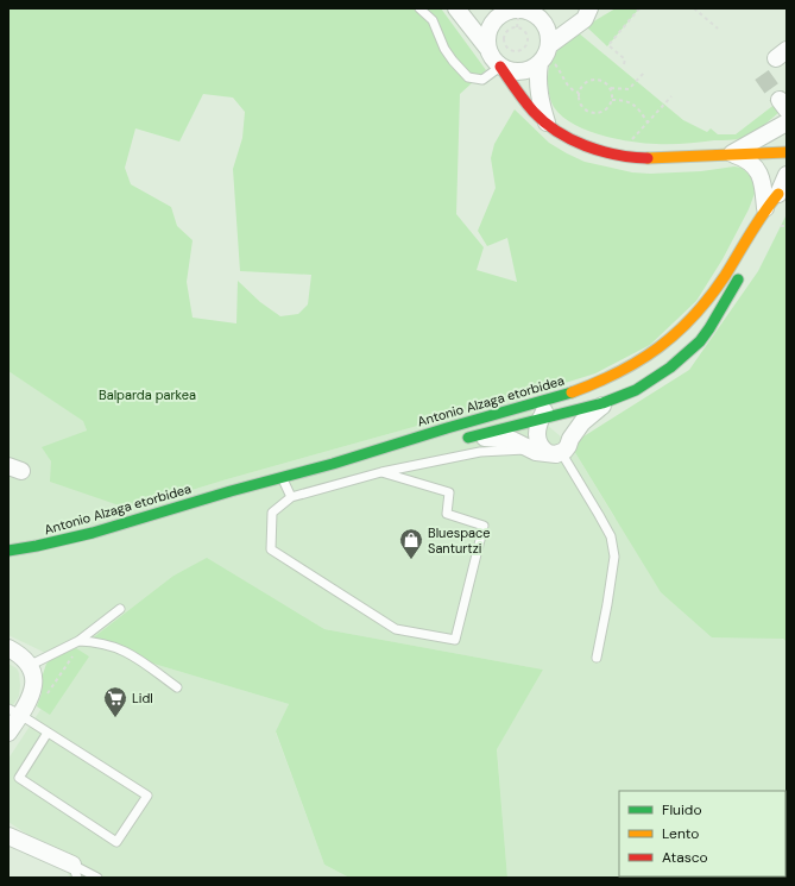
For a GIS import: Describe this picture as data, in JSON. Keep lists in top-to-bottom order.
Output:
{
  "streets": {
    "street": ["Antonio Alzaga etorbidea"]
  },
  "parks": ["Balparda parkea"],
  "places": {
    "shop": ["Bluespace Santurtzi"],
    "supermarket": ["Lidl"]
  },
  "legend": ["Fluido", "Lento", "Atasco"]
}
